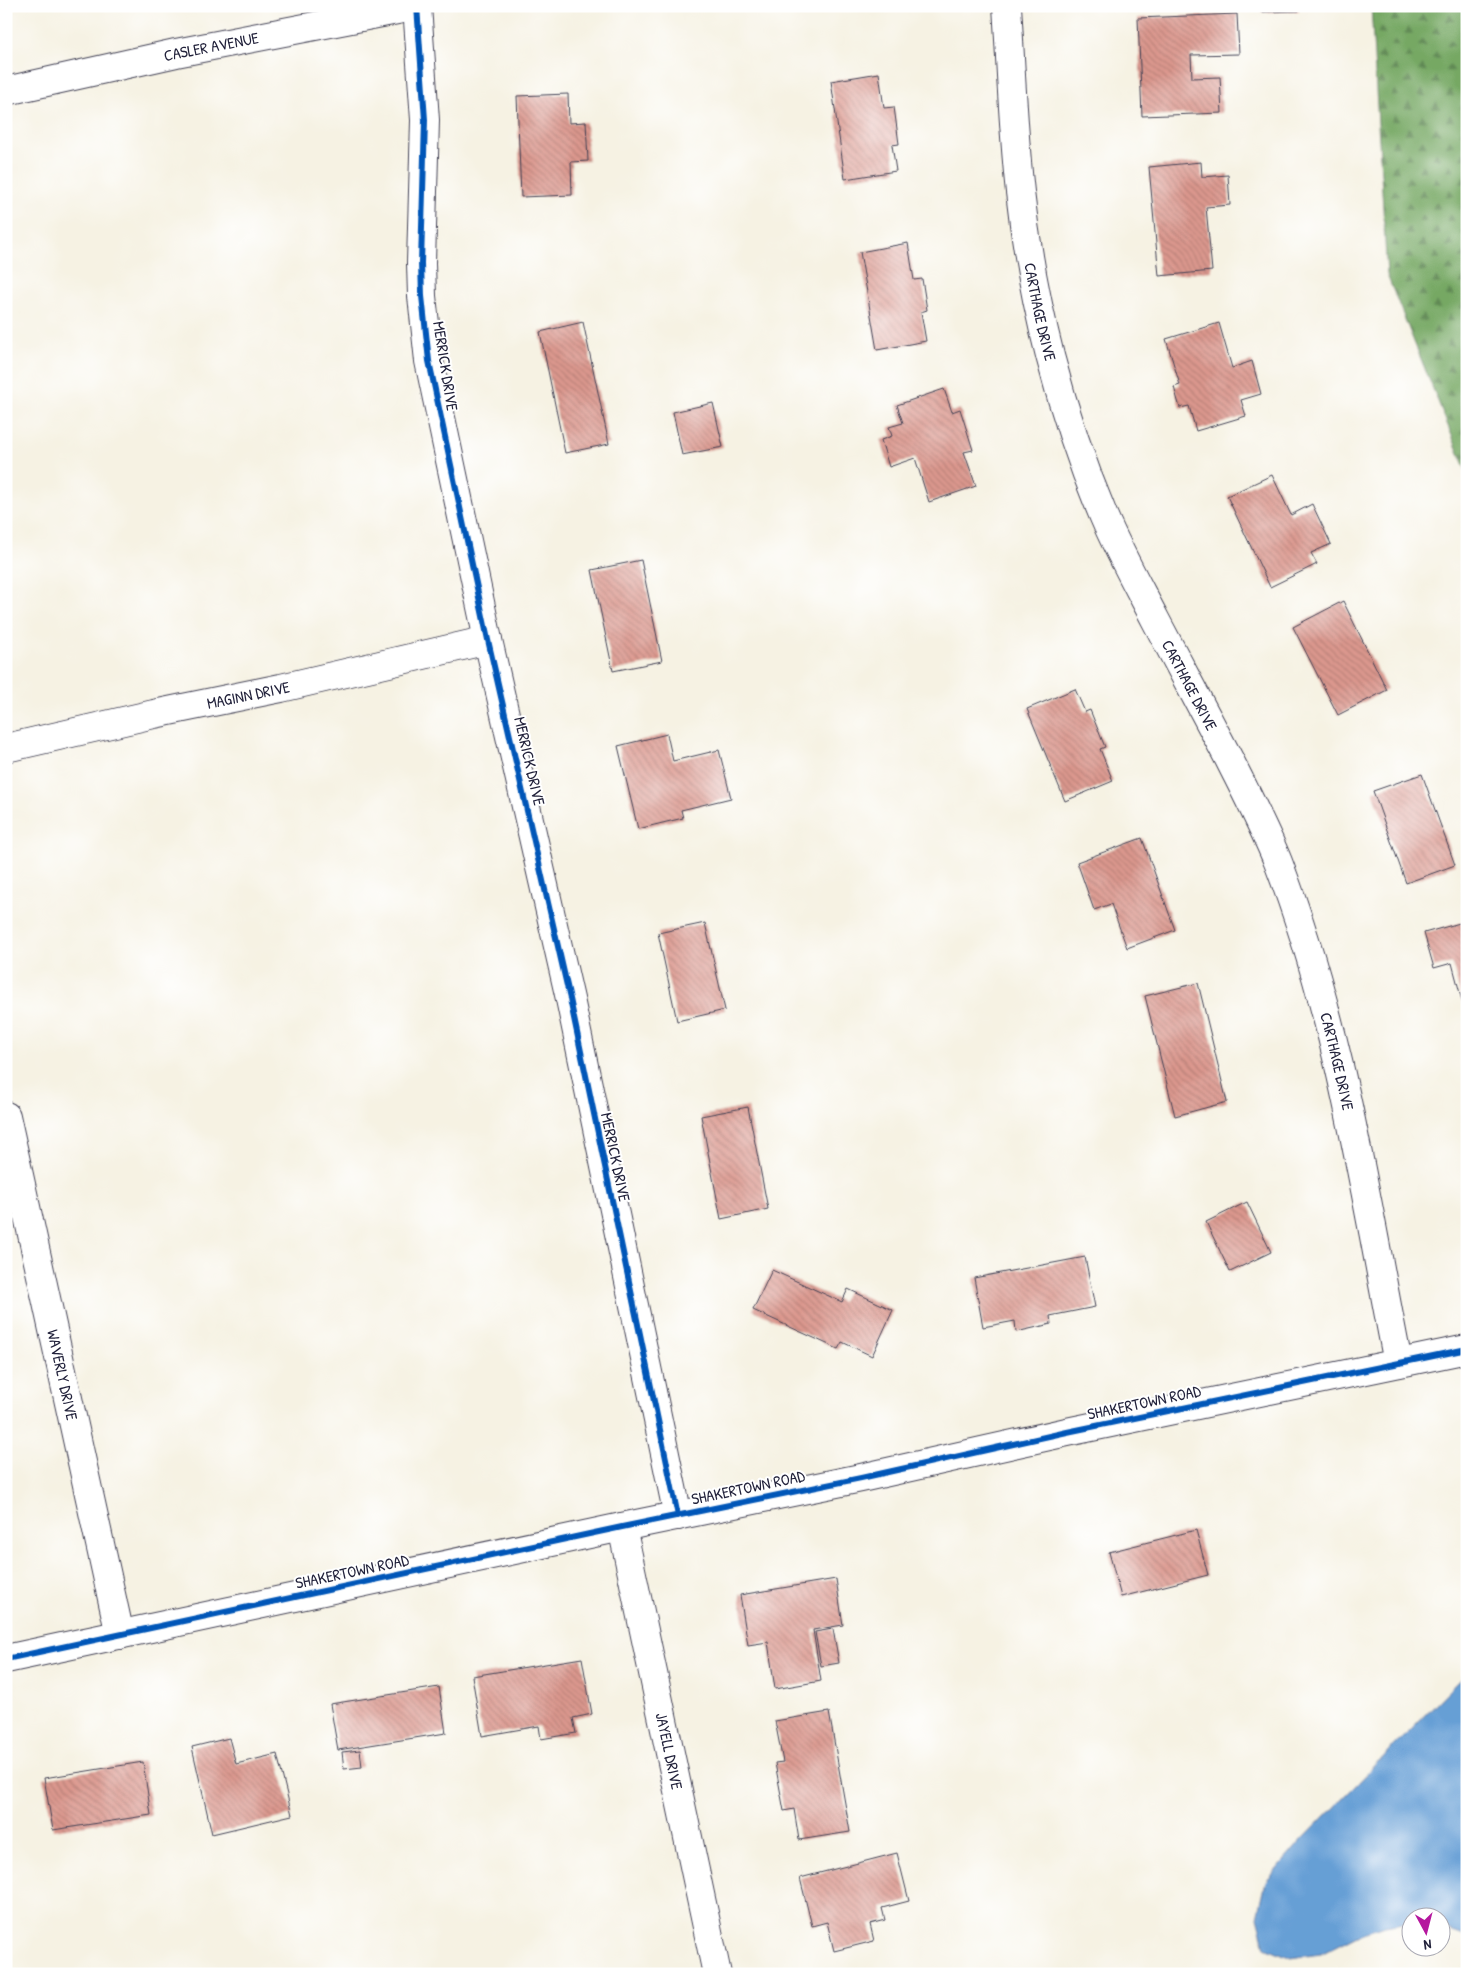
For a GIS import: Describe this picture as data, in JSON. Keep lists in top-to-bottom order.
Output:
{
  "streets": {
    "street": [
      "CASLER AVENUE",
      "CARTHAGE DRIVE",
      "MERRICK DRIVE",
      "MAGINN DRIVE",
      "WAVERLY DRIVE",
      "SHAKERTOWN ROAD",
      "JAYELL DRIVE"
    ]
  },
  "crossings": [
    ["CASLER AVENUE", "MERRICK DRIVE"],
    ["CARTHAGE DRIVE", "SHAKERTOWN ROAD"],
    ["MERRICK DRIVE", "MAGINN DRIVE"],
    ["MERRICK DRIVE", "SHAKERTOWN ROAD"],
    ["WAVERLY DRIVE", "SHAKERTOWN ROAD"],
    ["SHAKERTOWN ROAD", "JAYELL DRIVE"]
  ],
  "north": "bottom"
}
